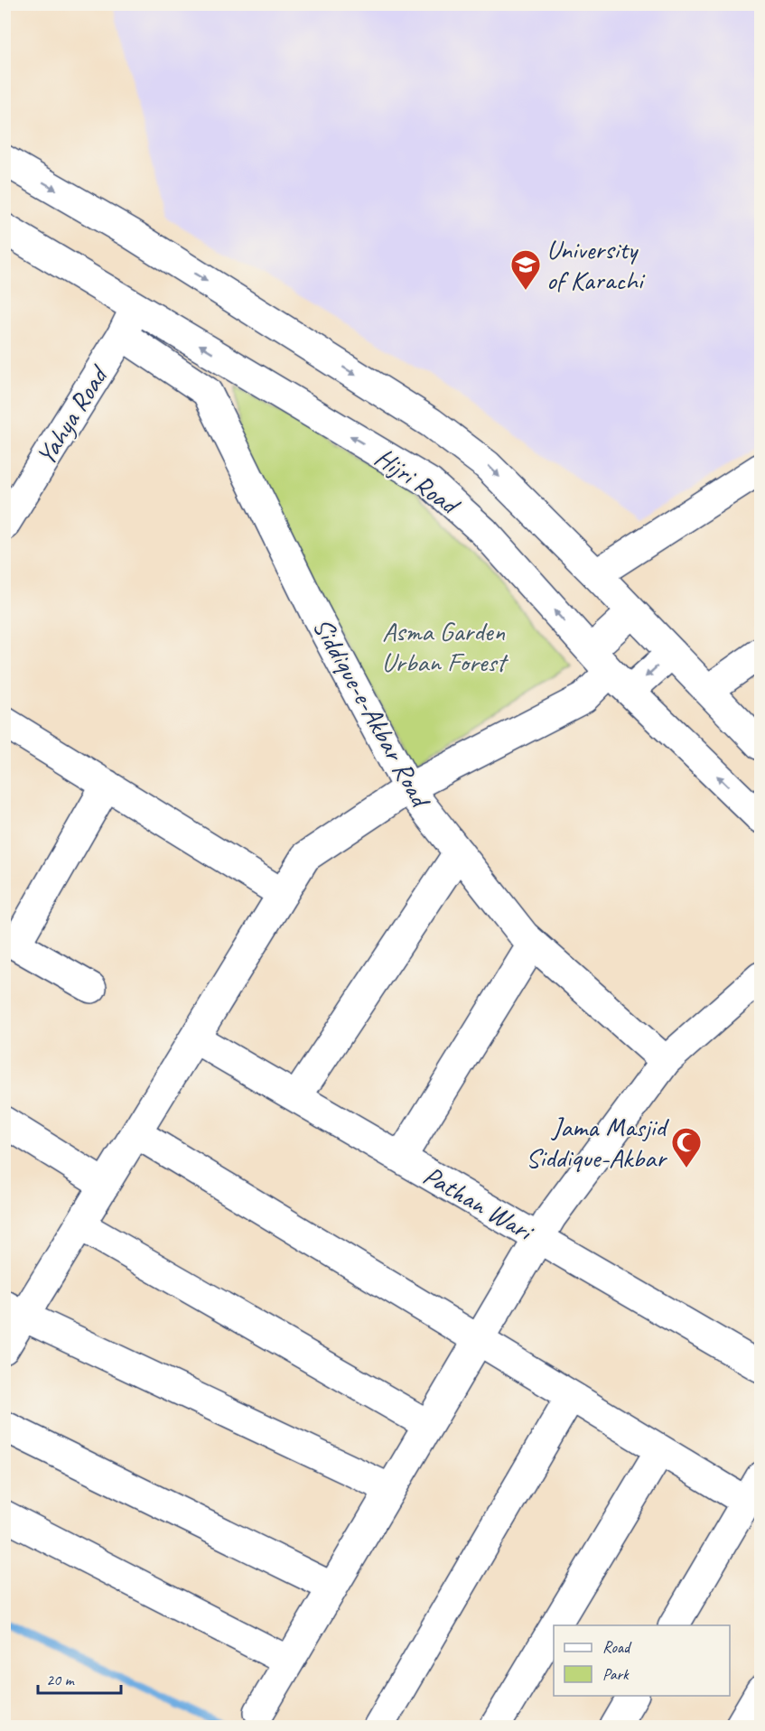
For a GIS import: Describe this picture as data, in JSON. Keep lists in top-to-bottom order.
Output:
{
  "streets": {
    "street": [
      "Yahya Road",
      "Hijri Road",
      "Siddique-e-Akbar Road",
      "Pathan Wari"
    ]
  },
  "crossings": [
    ["Yahya Road", "Hijri Road"],
    ["Yahya Road", "Siddique-e-Akbar Road"]
  ],
  "parks": ["Asma Garden Urban Forest"],
  "places": {
    "school or university": ["University of Karachi"],
    "mosque": ["Jama Masjid Siddique-Akbar"]
  },
  "legend": ["Road", "Park"],
  "scale_bar": "20 m"
}
